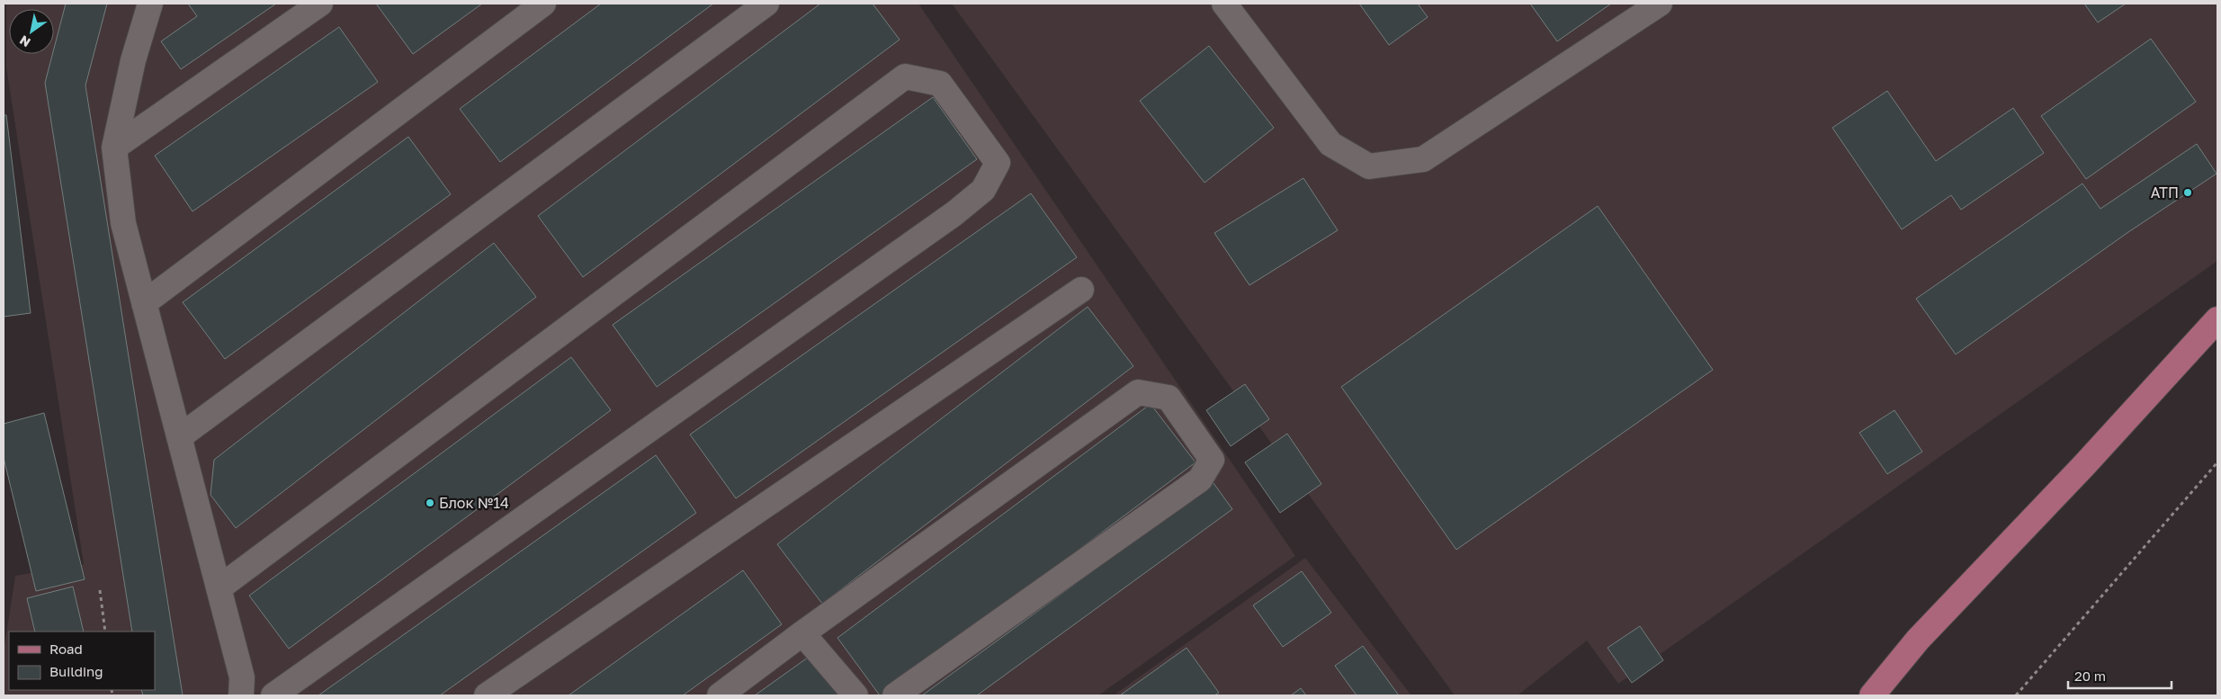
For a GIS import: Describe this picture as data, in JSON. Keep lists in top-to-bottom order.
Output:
{
  "places": ["АТП", "Блок №14"],
  "legend": ["Road", "Building"],
  "scale_bar": "20 m",
  "north": "bottom left"
}
